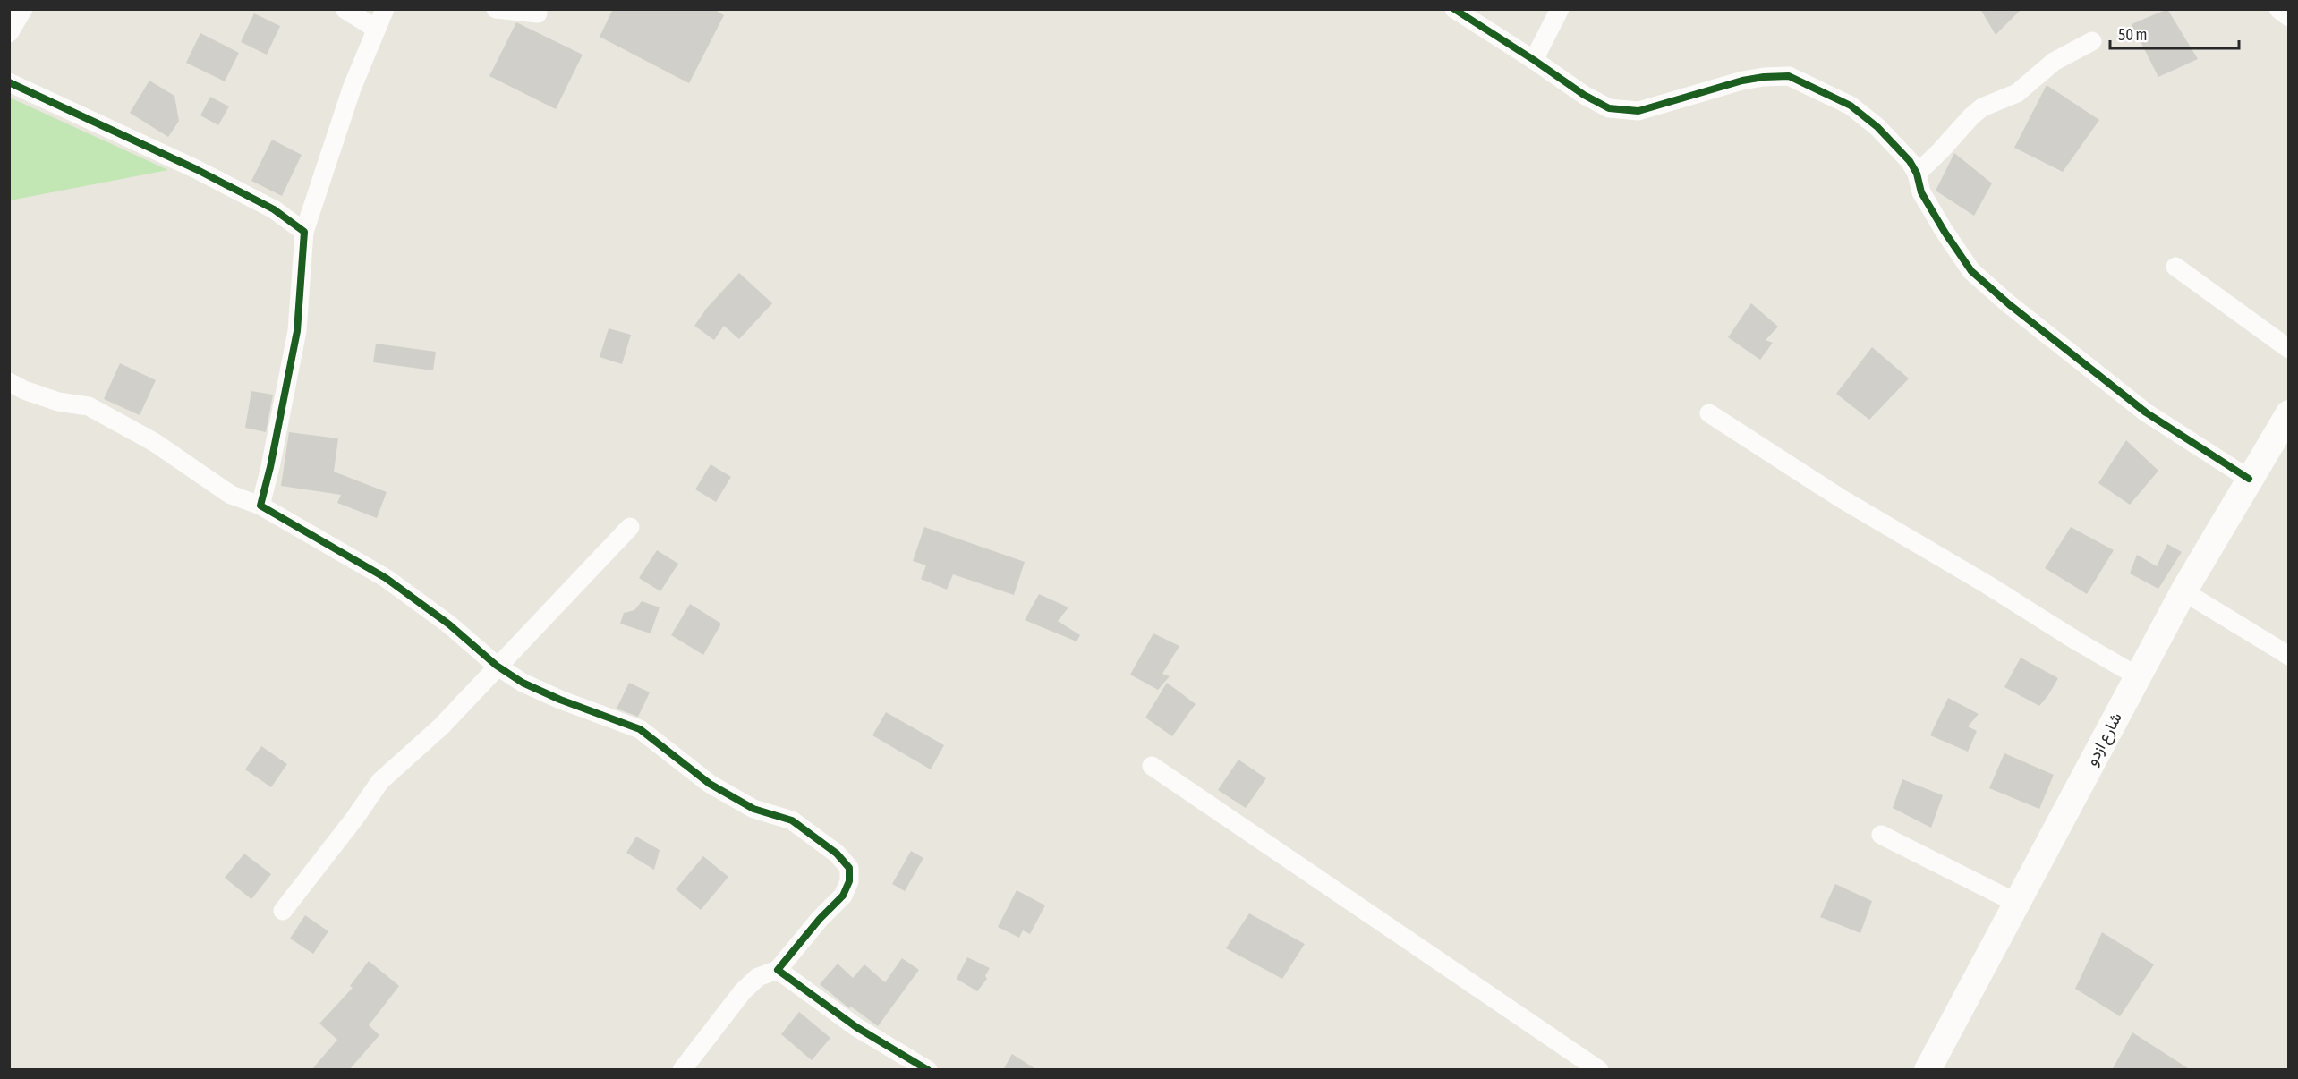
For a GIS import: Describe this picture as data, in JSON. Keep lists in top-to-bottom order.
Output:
{
  "streets": {
    "street": ["شارع ازدو"]
  },
  "scale_bar": "50 m"
}
